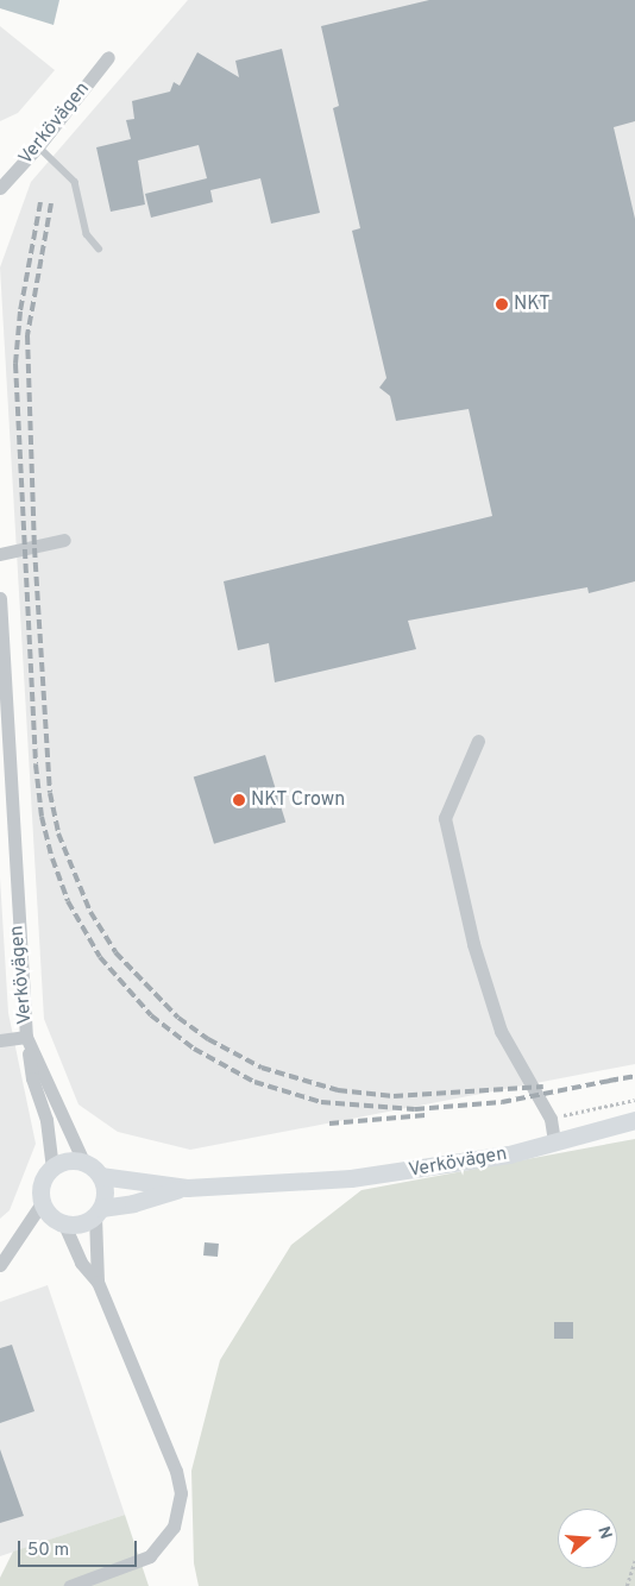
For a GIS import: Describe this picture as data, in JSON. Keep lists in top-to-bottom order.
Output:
{
  "streets": {
    "main road": ["Verkövägen"]
  },
  "places": ["NKT", "NKT Crown"],
  "scale_bar": "50 m",
  "north": "right"
}
